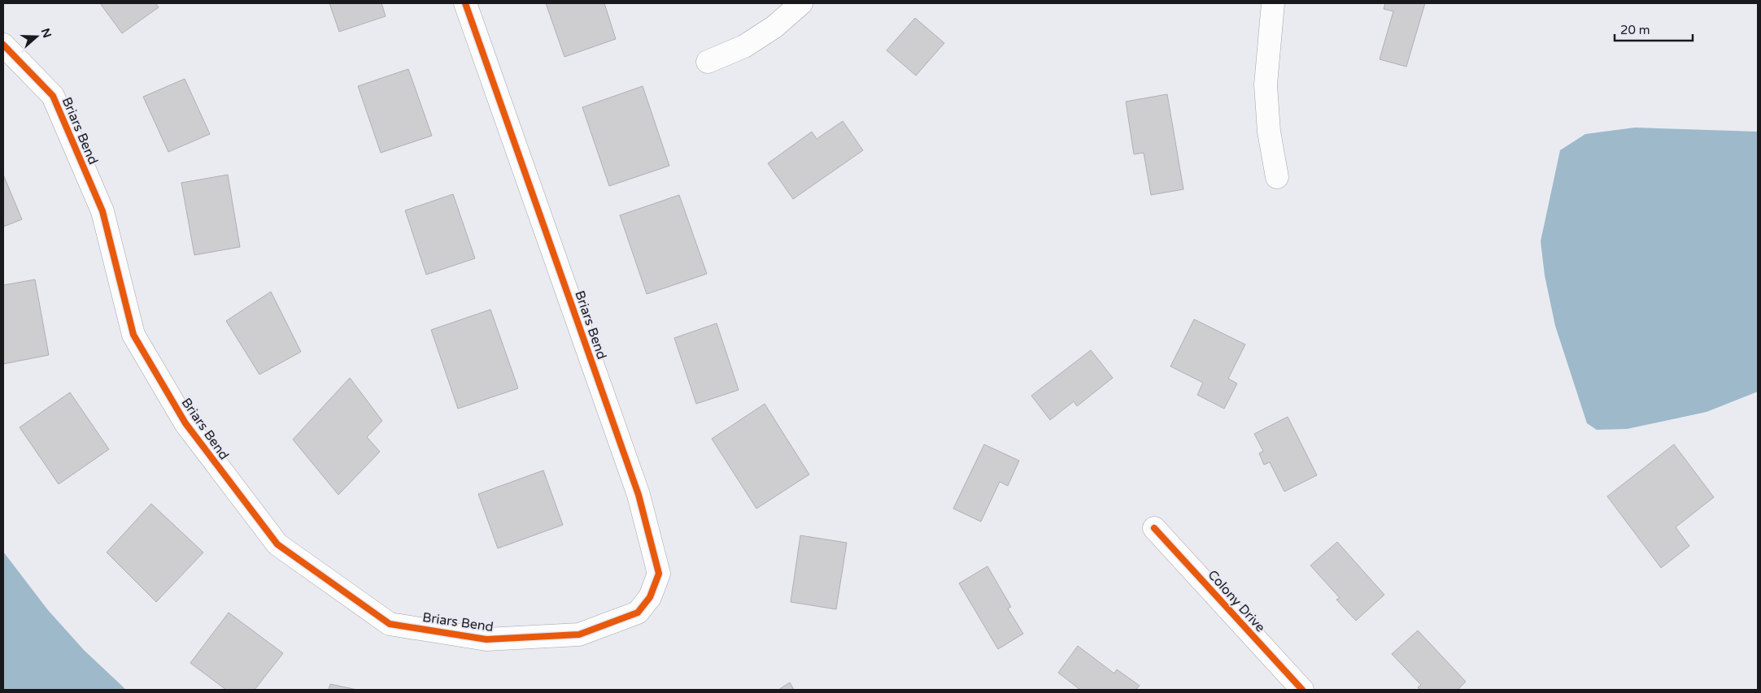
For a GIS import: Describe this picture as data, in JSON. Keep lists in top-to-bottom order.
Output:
{
  "streets": {
    "street": ["Briars Bend", "Colony Drive"]
  },
  "scale_bar": "20 m",
  "north": "right"
}
